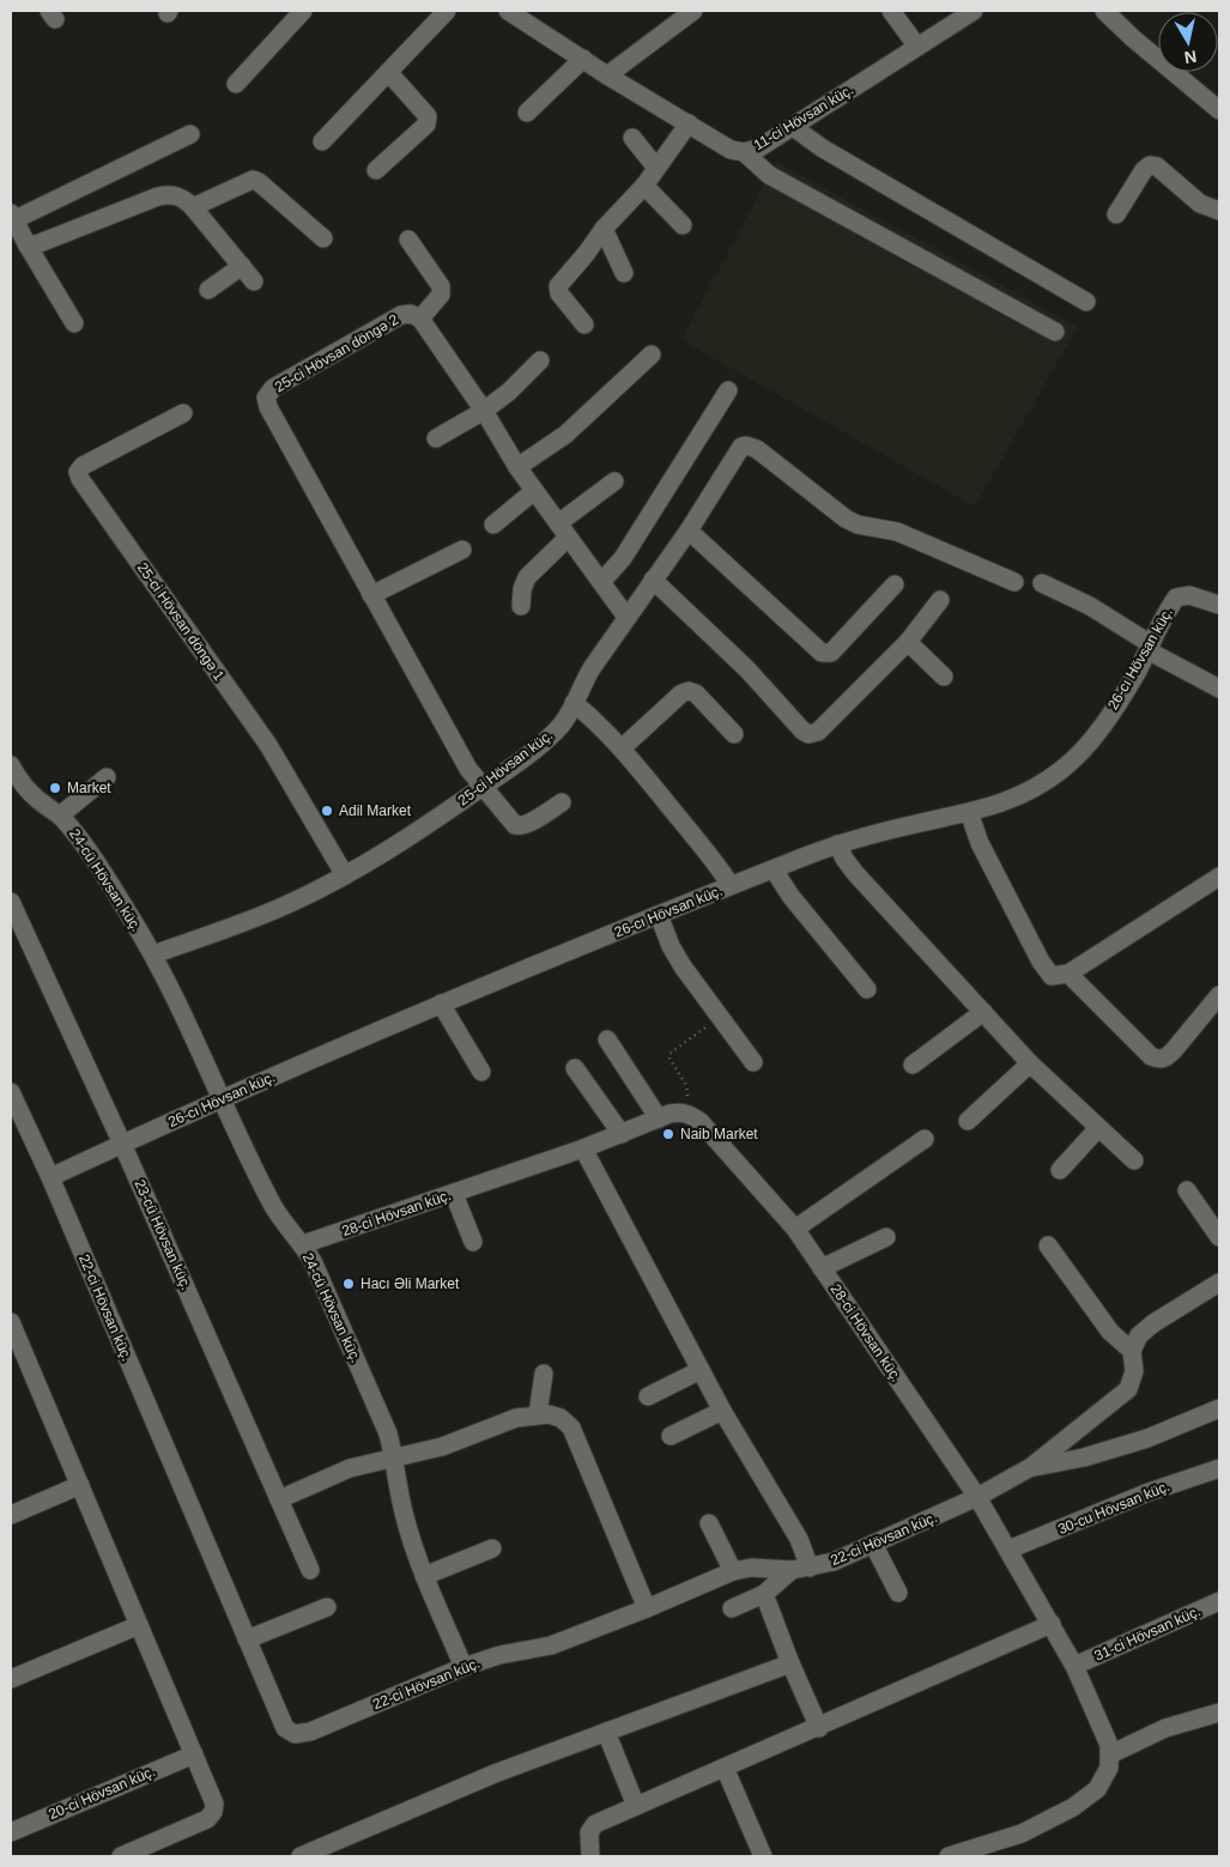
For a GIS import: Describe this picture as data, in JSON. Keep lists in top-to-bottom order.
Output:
{
  "streets": {
    "street": [
      "11-ci Hövsan küç.",
      "25-ci Hövsan döngə 2",
      "25-ci Hövsan döngə 1",
      "26-cı Hövsan küç.",
      "25-ci Hövsan küç.",
      "24-cü Hövsan küç.",
      "28-ci Hövsan küç.",
      "23-cü Hövsan küç.",
      "22-ci Hövsan küç.",
      "30-cu Hövsan küç.",
      "31-ci Hövsan küç.",
      "20-ci Hövsan küç."
    ]
  },
  "crossings": [
    ["25-ci Hövsan döngə 2", "25-ci Hövsan küç."],
    ["25-ci Hövsan döngə 1", "25-ci Hövsan küç."],
    ["26-cı Hövsan küç.", "24-cü Hövsan küç."],
    ["26-cı Hövsan küç.", "23-cü Hövsan küç."],
    ["26-cı Hövsan küç.", "22-ci Hövsan küç."],
    ["25-ci Hövsan küç.", "24-cü Hövsan küç."],
    ["24-cü Hövsan küç.", "28-ci Hövsan küç."],
    ["24-cü Hövsan küç.", "22-ci Hövsan küç."],
    ["28-ci Hövsan küç.", "22-ci Hövsan küç."],
    ["28-ci Hövsan küç.", "30-cu Hövsan küç."],
    ["28-ci Hövsan küç.", "31-ci Hövsan küç."]
  ],
  "places": [
    "Market",
    "Adil Market",
    "Naib Market",
    "Hacı Əli Market"
  ],
  "north": "bottom"
}
